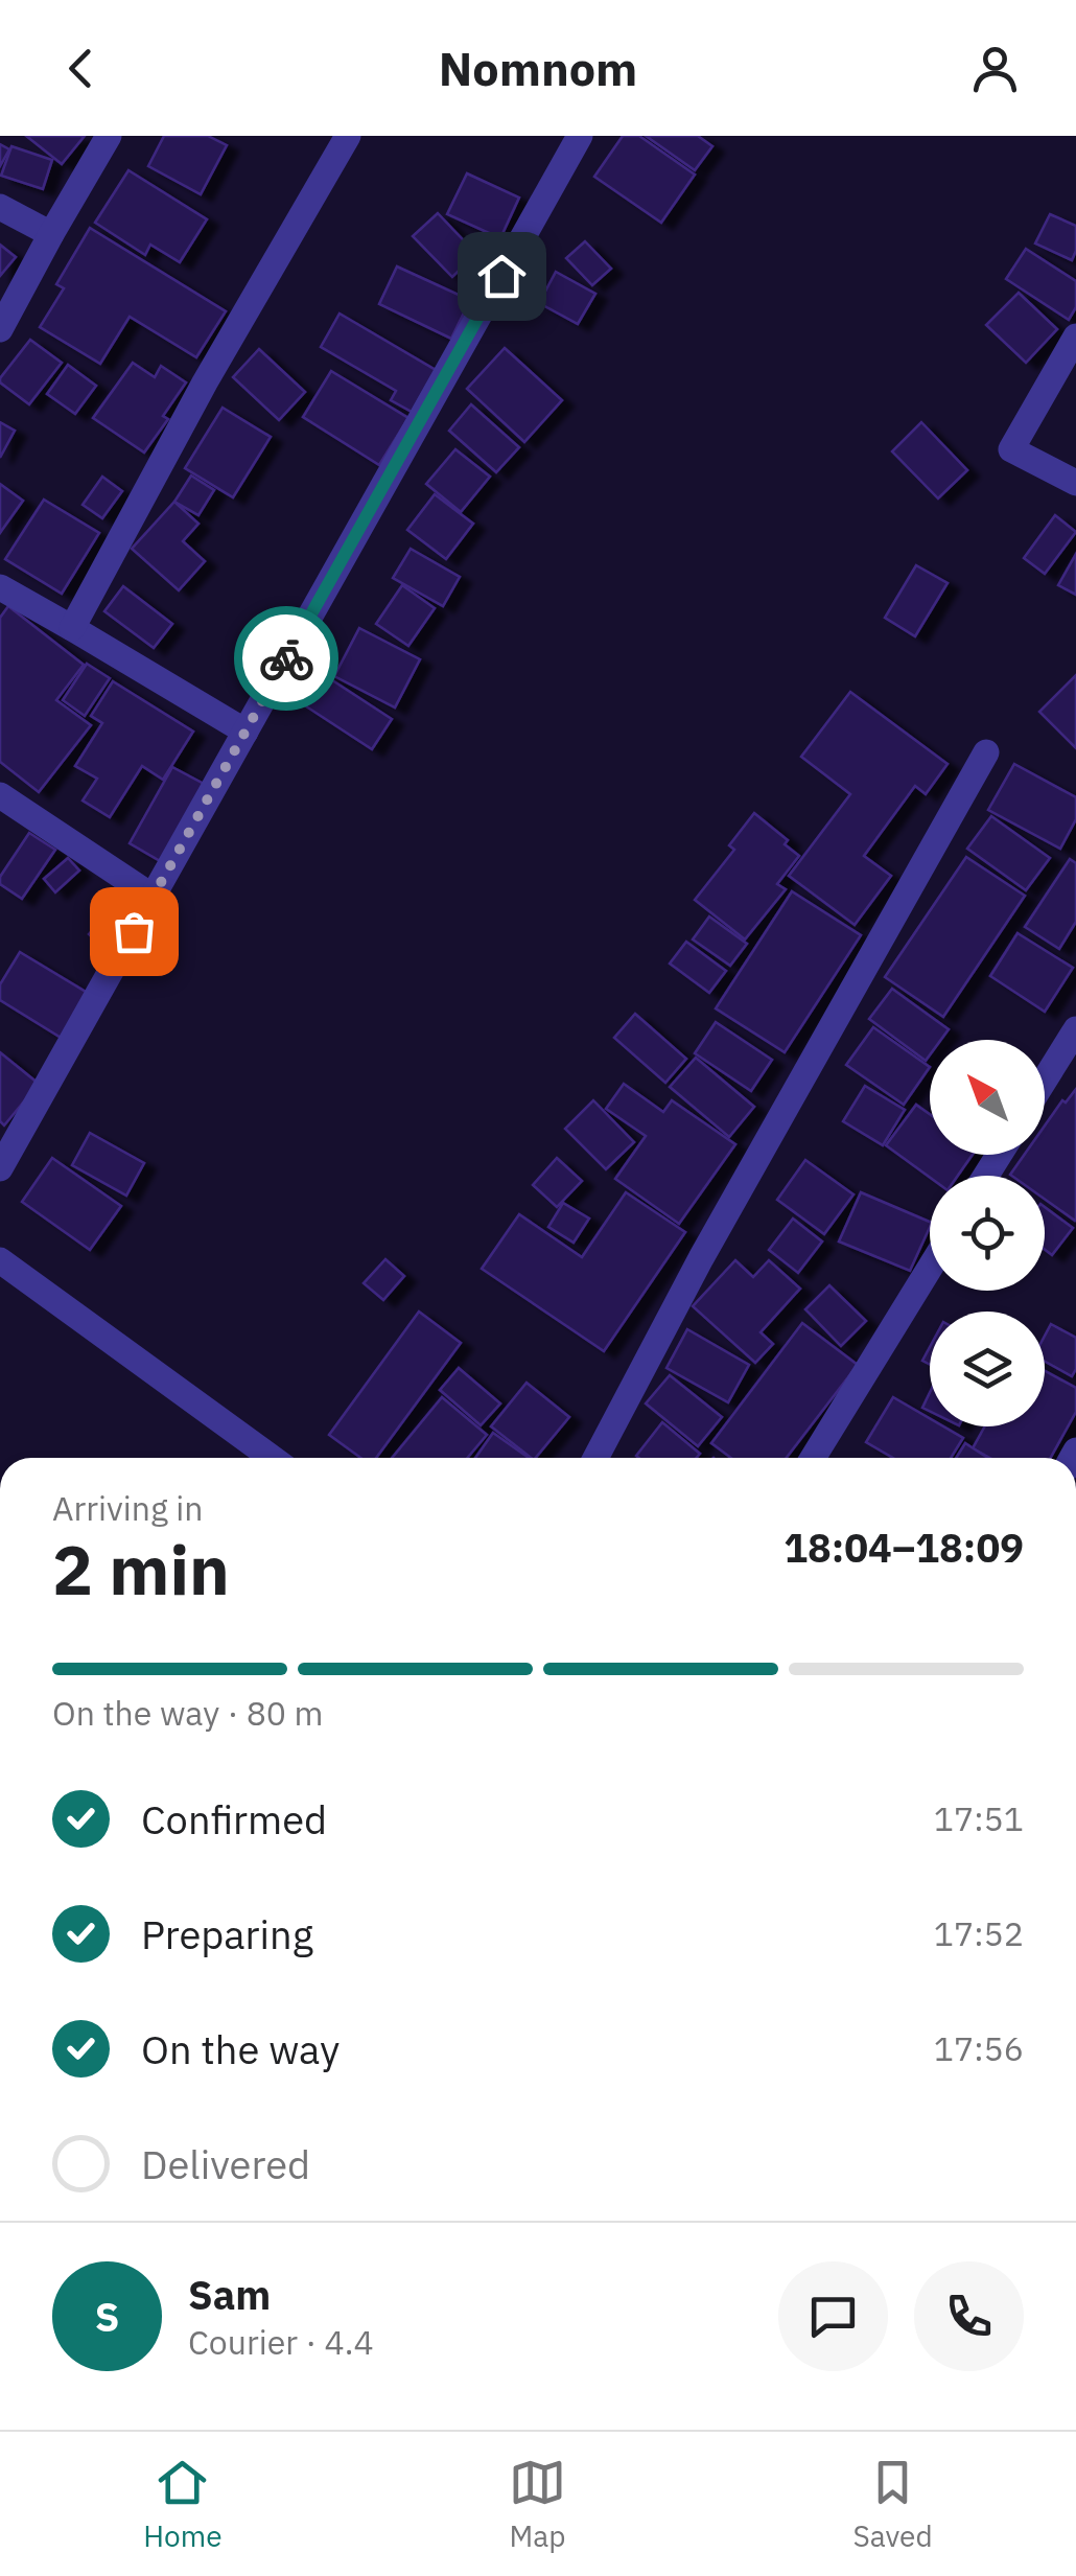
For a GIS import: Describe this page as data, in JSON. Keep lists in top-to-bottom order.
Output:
{
  "north": "top left",
  "page": {
    "header": "Nomnom",
    "heading": ["2 min", "Arriving in", "18:04–18:09"],
    "panel": ["Sam", "Courier · 4.4"],
    "bar": "On the way · 80 m",
    "list": [
      ["Confirmed", "17:51"],
      ["Preparing", "17:52"],
      ["On the way", "17:56"],
      "Delivered"
    ],
    "round": "S",
    "tabs": ["Home", "Map", "Saved"]
  }
}
